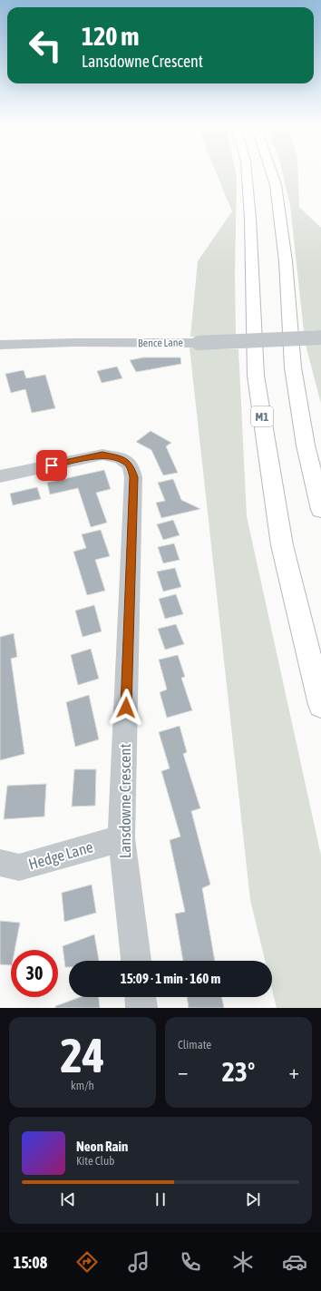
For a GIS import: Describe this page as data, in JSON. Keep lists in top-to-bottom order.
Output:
{
  "streets": {
    "highway": ["M1"],
    "street": ["Bence Lane", "Lansdowne Crescent", "Hedge Lane"]
  },
  "crossings": [
    ["Lansdowne Crescent", "Hedge Lane"]
  ],
  "page": {
    "turn": ["120 m", "Lansdowne Crescent"],
    "limit": "30",
    "trip": "15:09 · 1 min · 160 m",
    "tile": [
      ["24", "km/h"],
      "Climate"
    ],
    "heat": ["−", "23°", "+"],
    "song": ["Neon Rain", "Kite Club"],
    "tabs": "15:08"
  }
}
